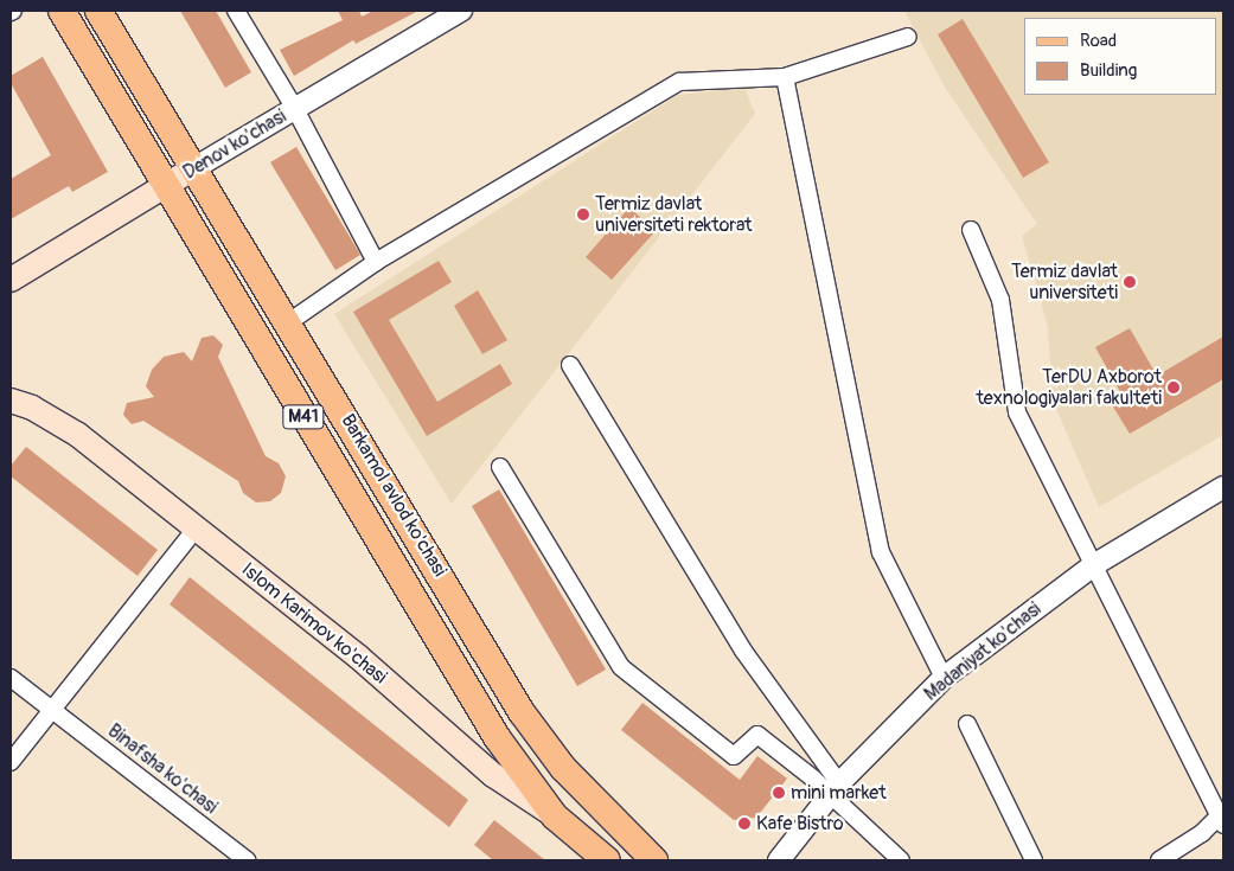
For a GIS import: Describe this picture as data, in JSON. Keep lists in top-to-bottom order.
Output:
{
  "streets": {
    "main road": [
      "Denov ko'chasi",
      "M41",
      "Barkamol avlod ko'chasi",
      "Islom Karimov ko'chasi"
    ],
    "street": ["Madaniyat ko'chasi", "Binafsha ko'chasi"]
  },
  "crossings": [
    ["Denov ko'chasi", "Barkamol avlod ko'chasi"],
    ["Barkamol avlod ko'chasi", "Islom Karimov ko'chasi"]
  ],
  "places": [
    "Termiz davlat universiteti rektorat",
    "Termiz davlat universiteti",
    "TerDU Axborot texnologiyalari fakulteti",
    "mini market",
    "Kafe Bistro"
  ],
  "legend": ["Road", "Building"]
}
